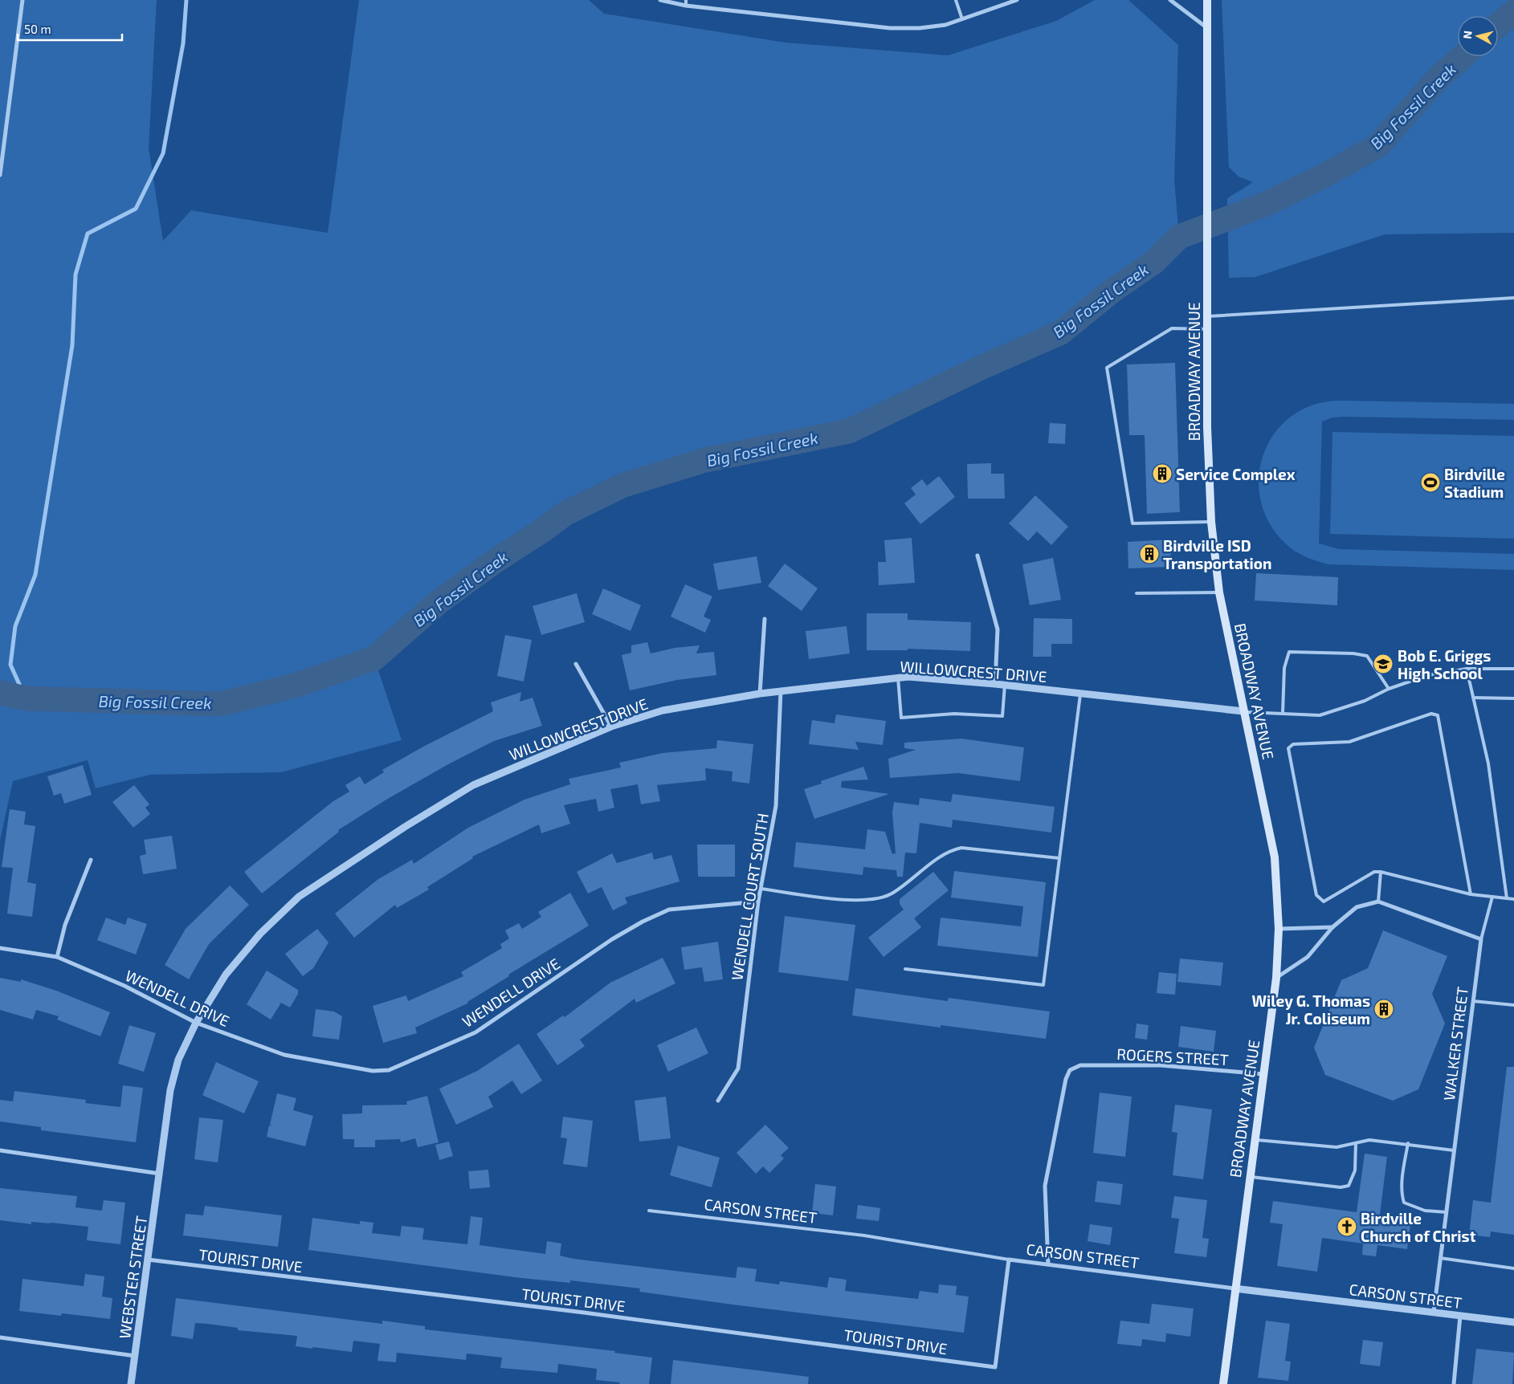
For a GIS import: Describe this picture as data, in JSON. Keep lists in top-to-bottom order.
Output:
{
  "streets": {
    "main road": ["BROADWAY AVENUE"],
    "street": [
      "WILLOWCREST DRIVE",
      "WENDELL COURT SOUTH",
      "WENDELL DRIVE",
      "WALKER STREET",
      "ROGERS STREET",
      "CARSON STREET",
      "TOURIST DRIVE",
      "WEBSTER STREET"
    ]
  },
  "crossings": [
    ["BROADWAY AVENUE", "WILLOWCREST DRIVE"],
    ["BROADWAY AVENUE", "ROGERS STREET"],
    ["BROADWAY AVENUE", "CARSON STREET"],
    ["WILLOWCREST DRIVE", "WENDELL COURT SOUTH"],
    ["WILLOWCREST DRIVE", "WENDELL DRIVE"],
    ["WILLOWCREST DRIVE", "WEBSTER STREET"],
    ["WENDELL COURT SOUTH", "WENDELL DRIVE"],
    ["WALKER STREET", "CARSON STREET"],
    ["ROGERS STREET", "CARSON STREET"],
    ["CARSON STREET", "TOURIST DRIVE"],
    ["TOURIST DRIVE", "WEBSTER STREET"]
  ],
  "water": ["Big Fossil Creek"],
  "places": {
    "building": ["Service Complex", "Birdville ISD Transportation", "Wiley G. Thomas Jr. Coliseum"],
    "sports": ["Birdville Stadium"],
    "school or university": ["Bob E. Griggs High School"],
    "church": ["Birdville Church of Christ"]
  },
  "scale_bar": "50 m",
  "north": "left"
}
